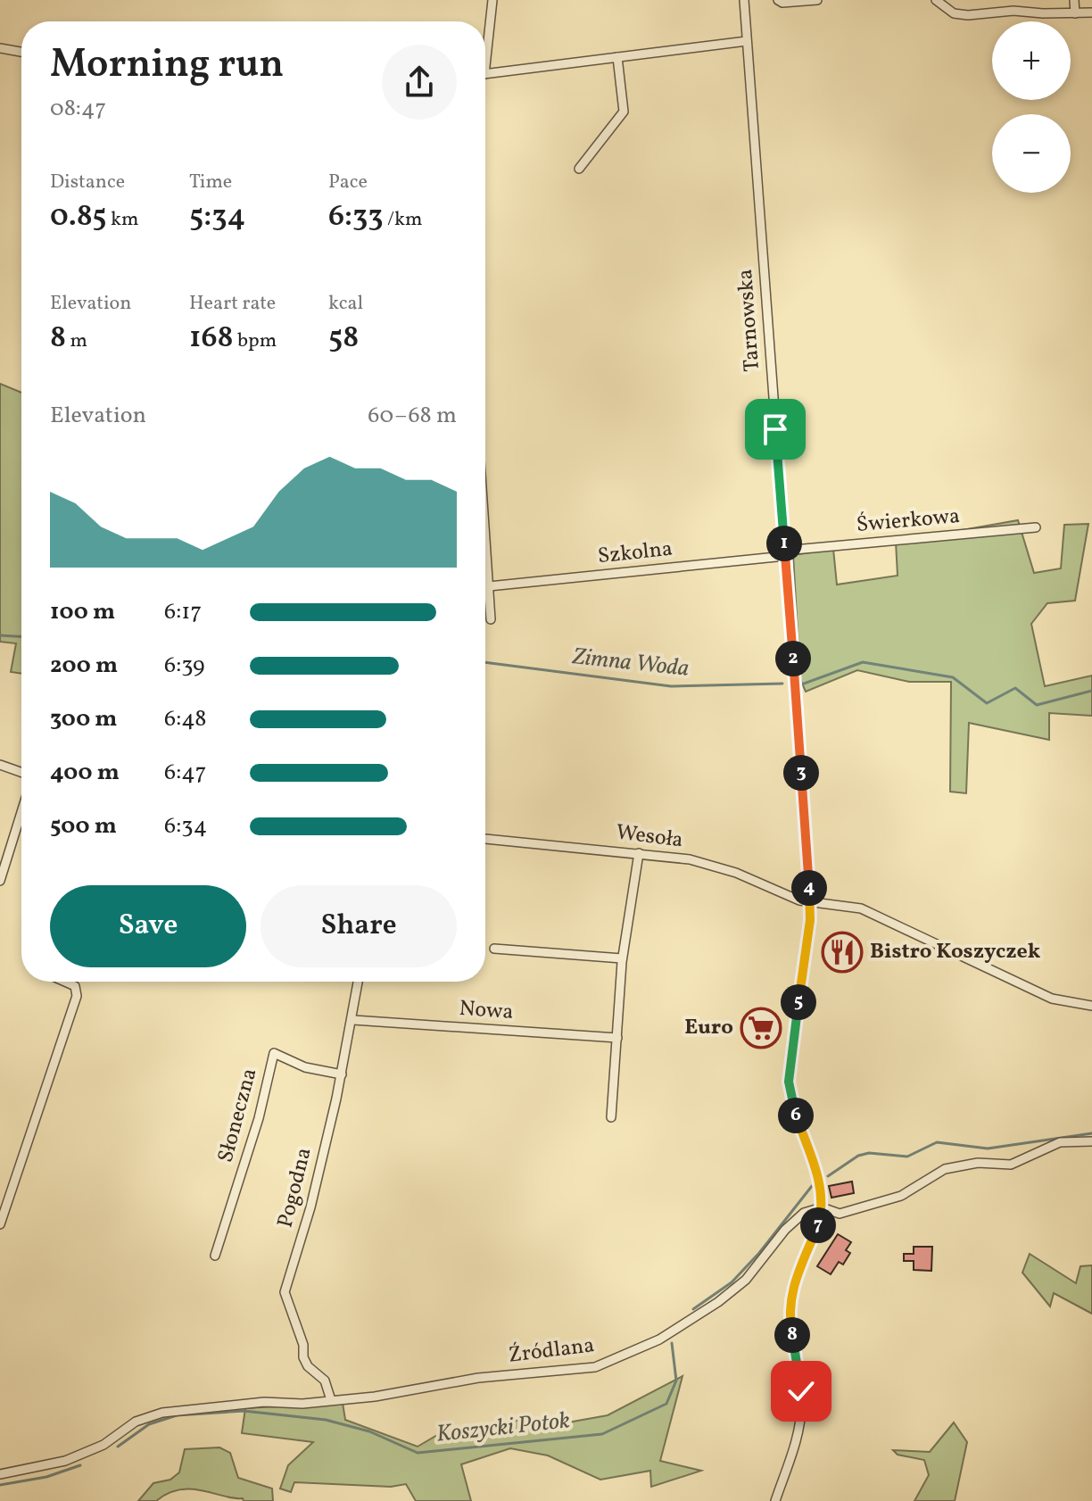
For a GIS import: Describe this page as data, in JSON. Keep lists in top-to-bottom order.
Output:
{
  "streets": {
    "street": [
      "Tarnowska",
      "Świerkowa",
      "Szkolna",
      "Wesoła",
      "Nowa",
      "Słoneczna",
      "Pogodna",
      "Źródlana"
    ]
  },
  "crossings": [
    ["Tarnowska", "Świerkowa"],
    ["Tarnowska", "Szkolna"],
    ["Tarnowska", "Wesoła"],
    ["Tarnowska", "Źródlana"],
    ["Świerkowa", "Szkolna"],
    ["Nowa", "Pogodna"],
    ["Słoneczna", "Pogodna"],
    ["Pogodna", "Źródlana"]
  ],
  "water": ["Zimna Woda", "Koszycki Potok"],
  "places": {
    "restaurant": ["Bistro Koszyczek"],
    "supermarket": ["Euro"]
  },
  "page": {
    "map_buttons": ["+", "−"],
    "heading": ["Morning run", "08:47"],
    "stats": [
      ["Distance", "0.85 km"],
      ["Time", "5:34"],
      ["Pace", "6:33 /km"],
      ["Elevation", "8 m"],
      ["Heart rate", "168 bpm"],
      ["kcal", "58"]
    ],
    "chart": ["Elevation", "60–68 m"],
    "pins": [
      "1",
      "2",
      "3",
      "4",
      "5",
      "6",
      "7",
      "8"
    ],
    "list": [
      {
        "name": "100 m",
        "note": "6:17"
      },
      {
        "name": "200 m",
        "note": "6:39"
      },
      {
        "name": "300 m",
        "note": "6:48"
      },
      {
        "name": "400 m",
        "note": "6:47"
      },
      {
        "name": "500 m",
        "note": "6:34"
      }
    ],
    "buttons": ["Save", "Share"]
  }
}
